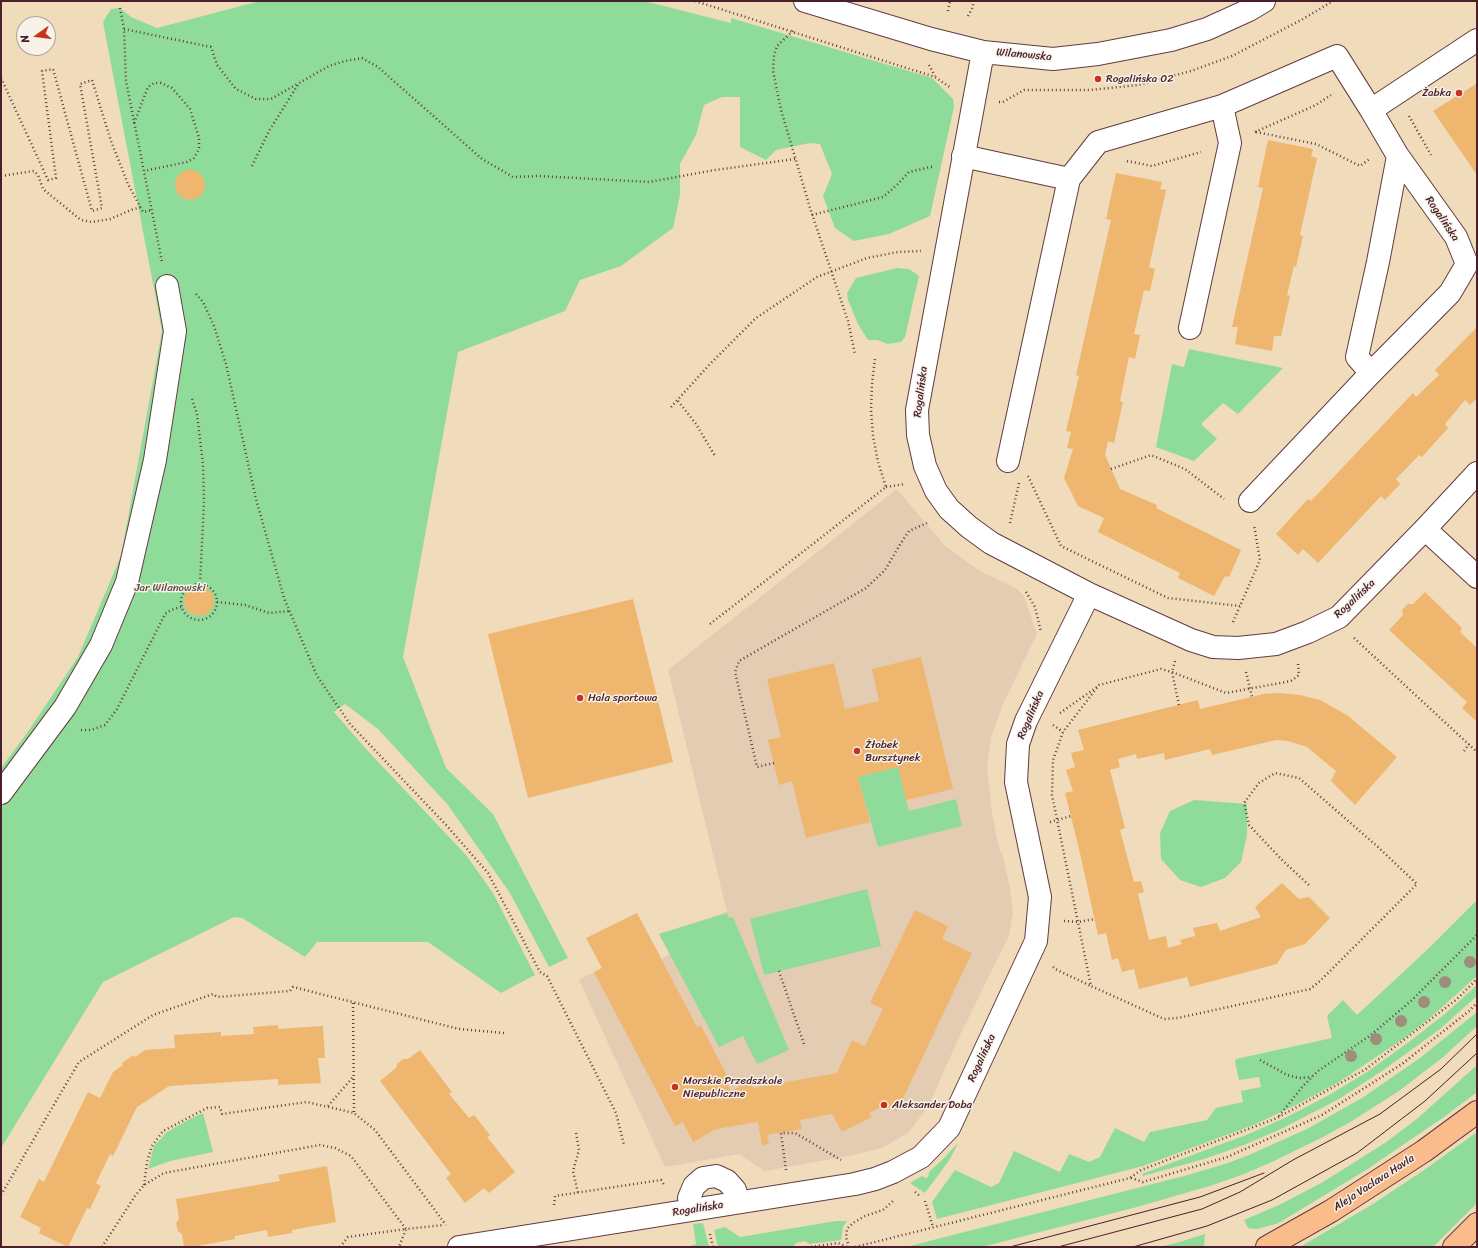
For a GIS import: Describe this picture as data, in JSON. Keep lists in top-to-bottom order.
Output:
{
  "streets": {
    "main road": ["Aleja Vaclava Havla"],
    "street": ["Wilanowska", "Rogalińska"]
  },
  "crossings": [
    ["Wilanowska", "Rogalińska"]
  ],
  "parks": ["Jar Wilanowski"],
  "places": [
    "Rogalińska 02",
    "Żabka",
    "Hala sportowa",
    "Żłobek Bursztynek",
    "Morskie Przedszkole Niepubliczne",
    "Aleksander Doba"
  ],
  "north": "left"
}
